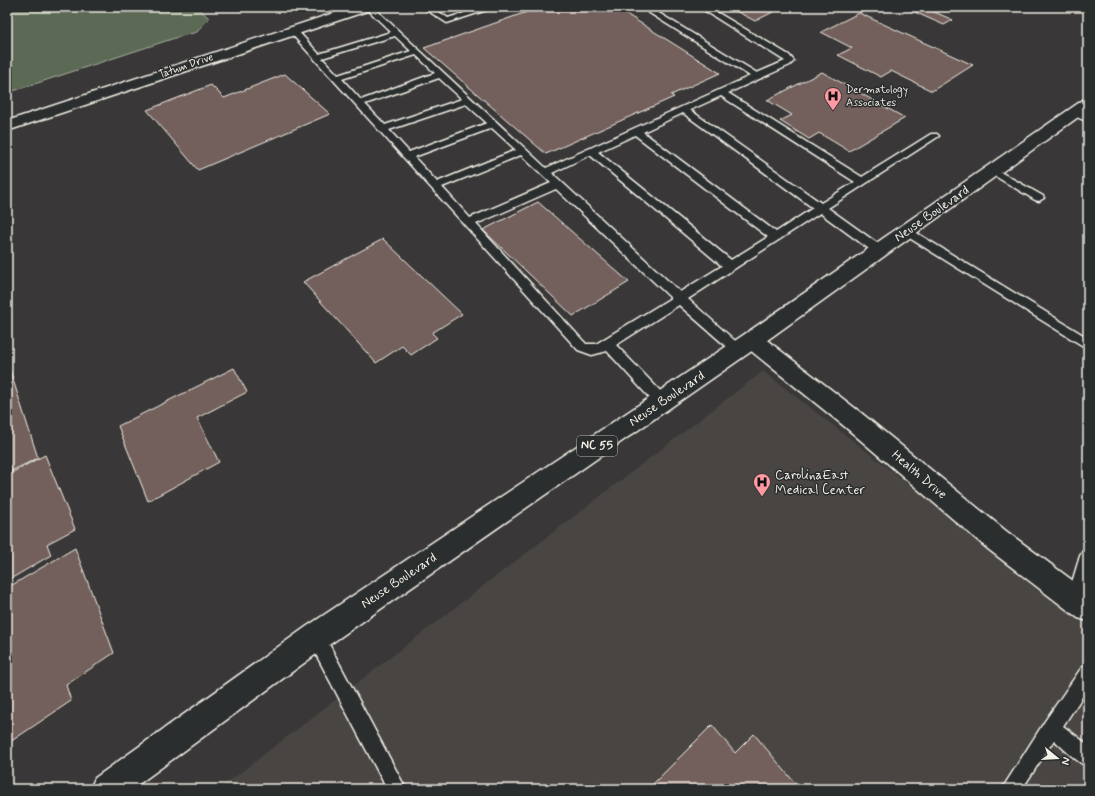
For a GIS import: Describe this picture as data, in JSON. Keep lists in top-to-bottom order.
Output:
{
  "streets": {
    "main road": [
      "Tatum Drive",
      "Neuse Boulevard",
      "NC 55",
      "Health Drive"
    ]
  },
  "crossings": [
    ["Neuse Boulevard", "Health Drive"]
  ],
  "places": {
    "hospital": ["Dermatology Associates", "CarolinaEast Medical Center"]
  },
  "north": "right"
}
